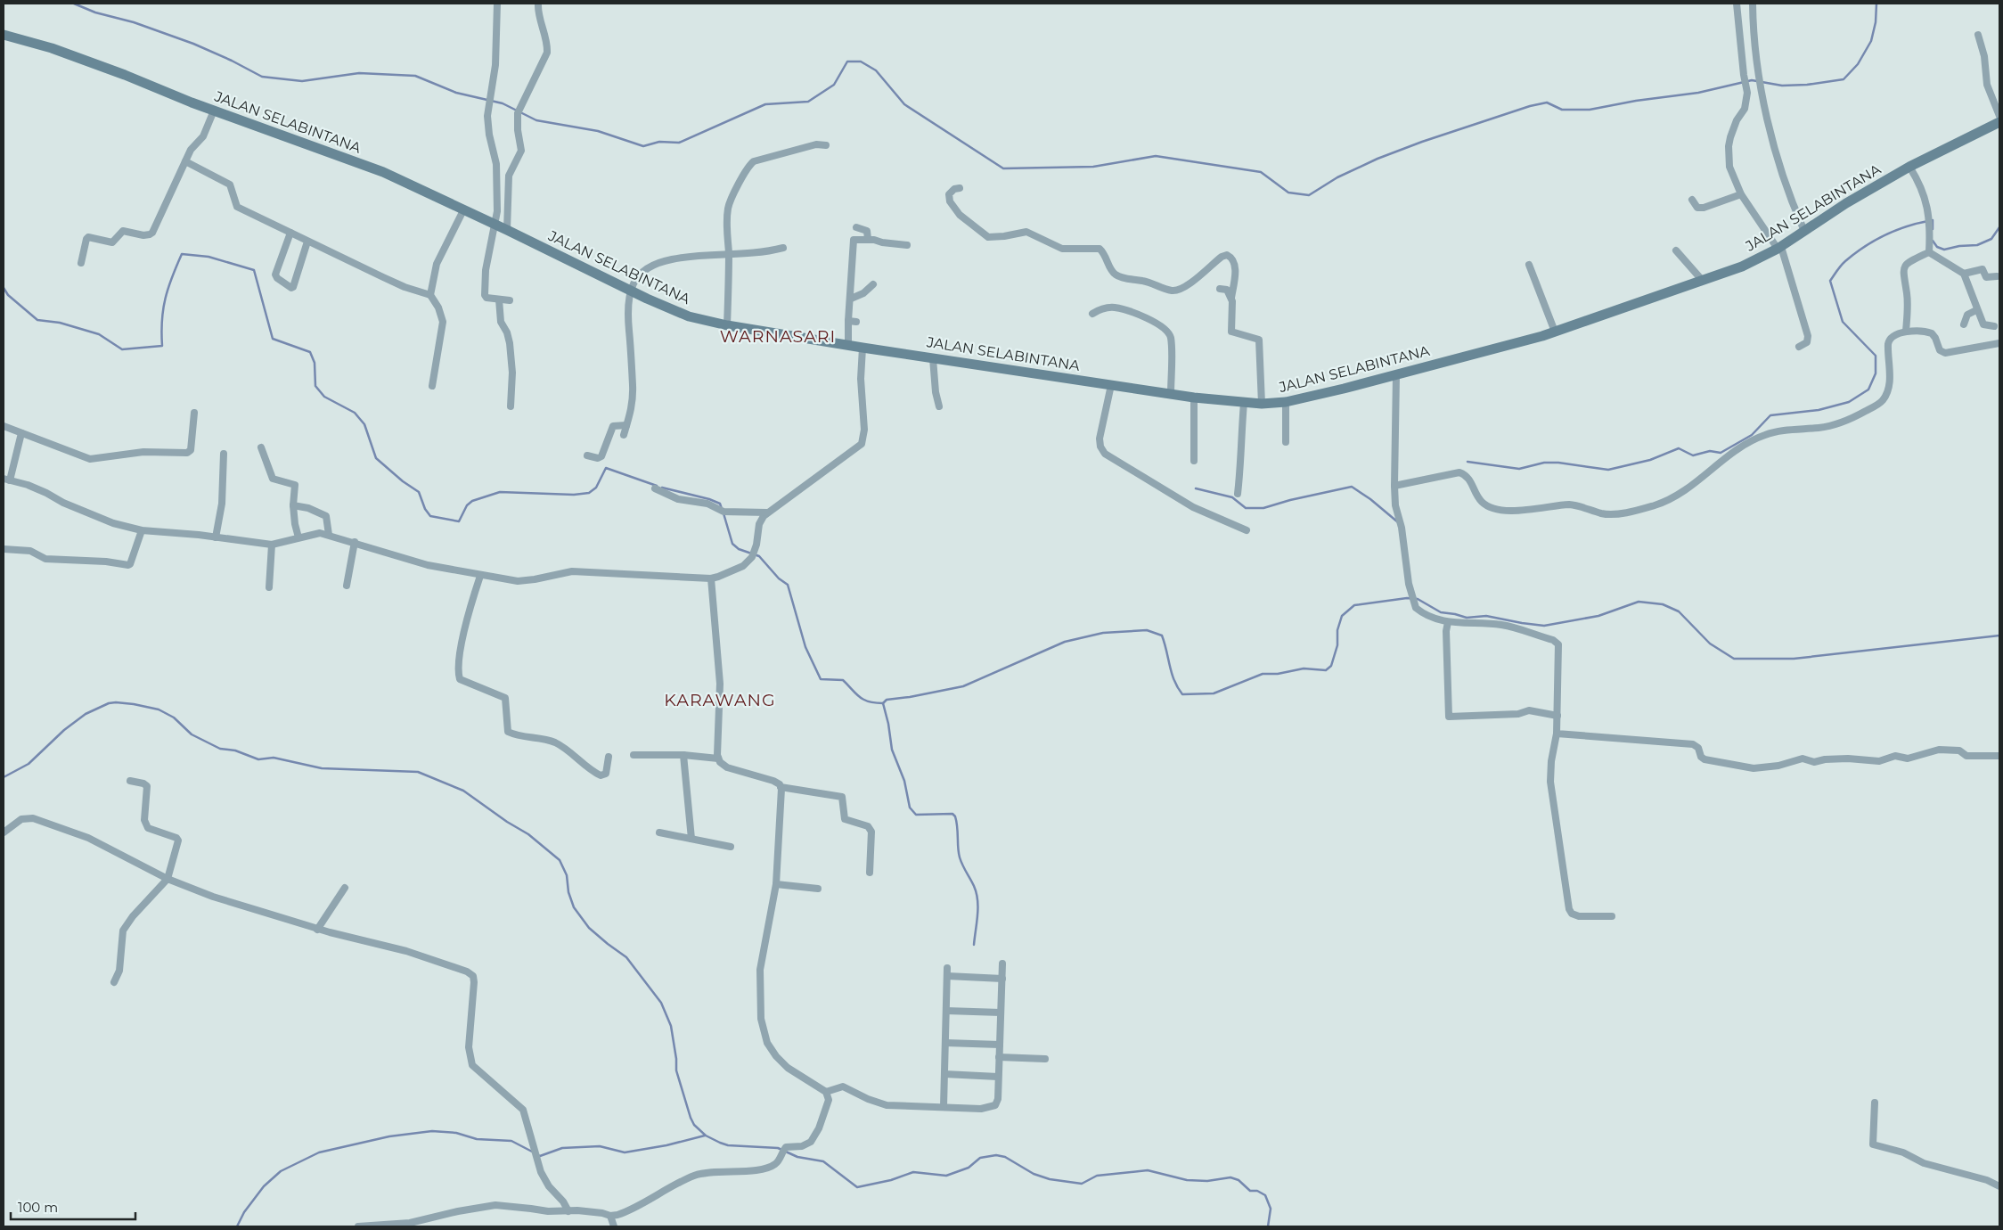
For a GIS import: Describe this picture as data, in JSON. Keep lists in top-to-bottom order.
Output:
{
  "streets": {
    "street": ["JALAN SELABINTANA"]
  },
  "districts": ["WARNASARI", "KARAWANG"],
  "scale_bar": "100 m"
}
